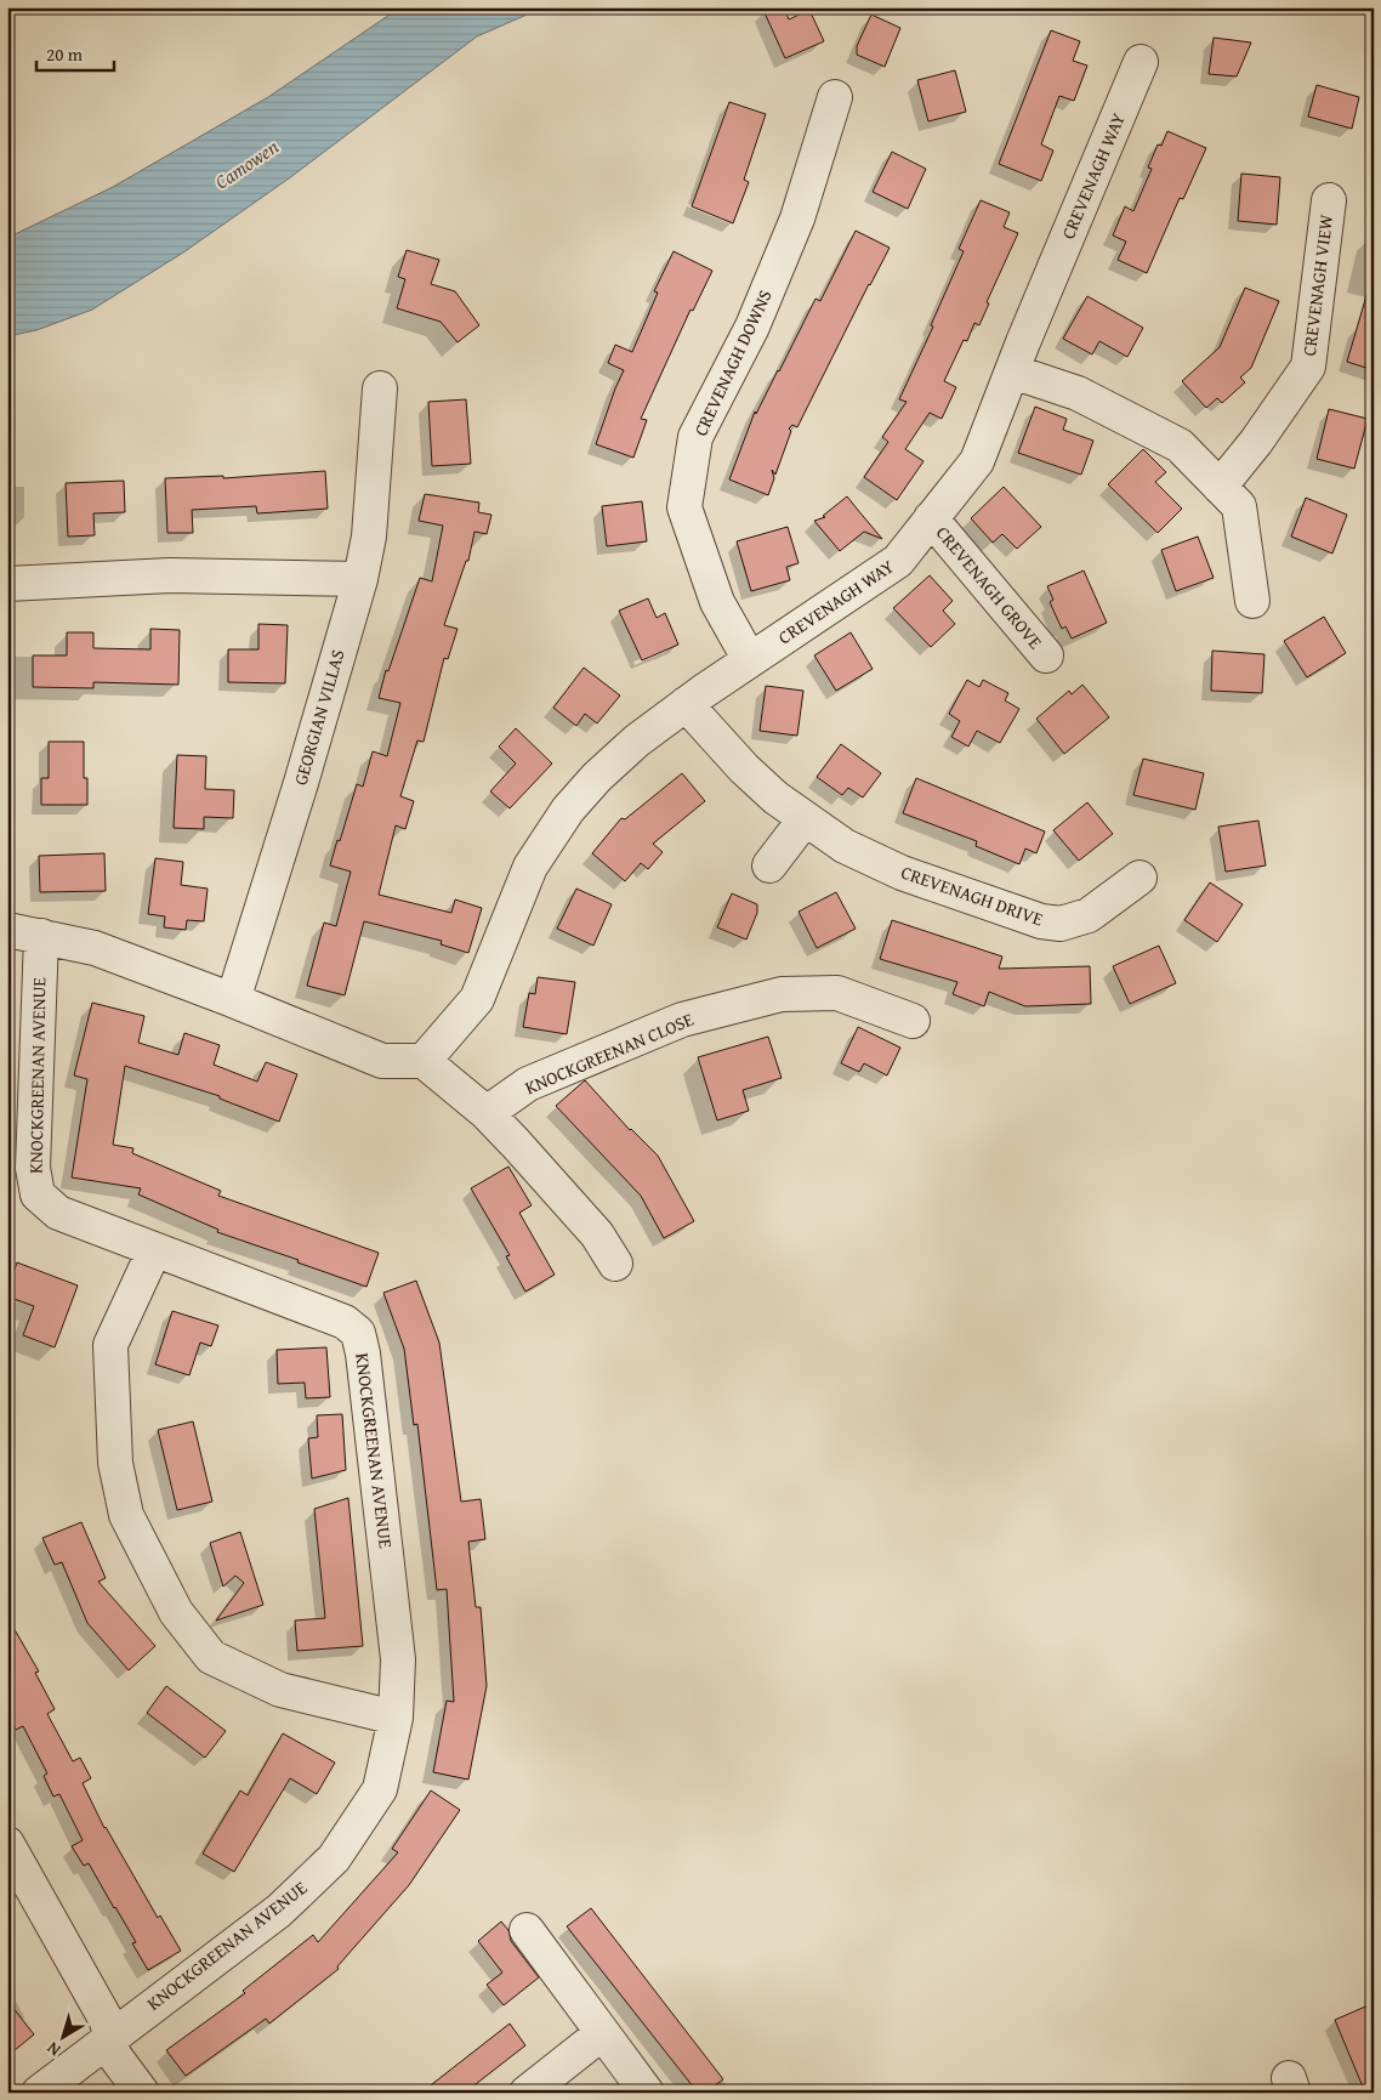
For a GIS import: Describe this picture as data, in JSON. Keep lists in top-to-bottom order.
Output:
{
  "streets": {
    "street": [
      "CREVENAGH WAY",
      "CREVENAGH VIEW",
      "CREVENAGH DOWNS",
      "CREVENAGH GROVE",
      "GEORGIAN VILLAS",
      "CREVENAGH DRIVE",
      "KNOCKGREENAN CLOSE",
      "KNOCKGREENAN AVENUE"
    ]
  },
  "crossings": [
    ["CREVENAGH WAY", "CREVENAGH DOWNS"],
    ["CREVENAGH WAY", "CREVENAGH GROVE"],
    ["CREVENAGH WAY", "CREVENAGH DRIVE"]
  ],
  "water": ["Camowen"],
  "scale_bar": "20 m",
  "north": "bottom left"
}
